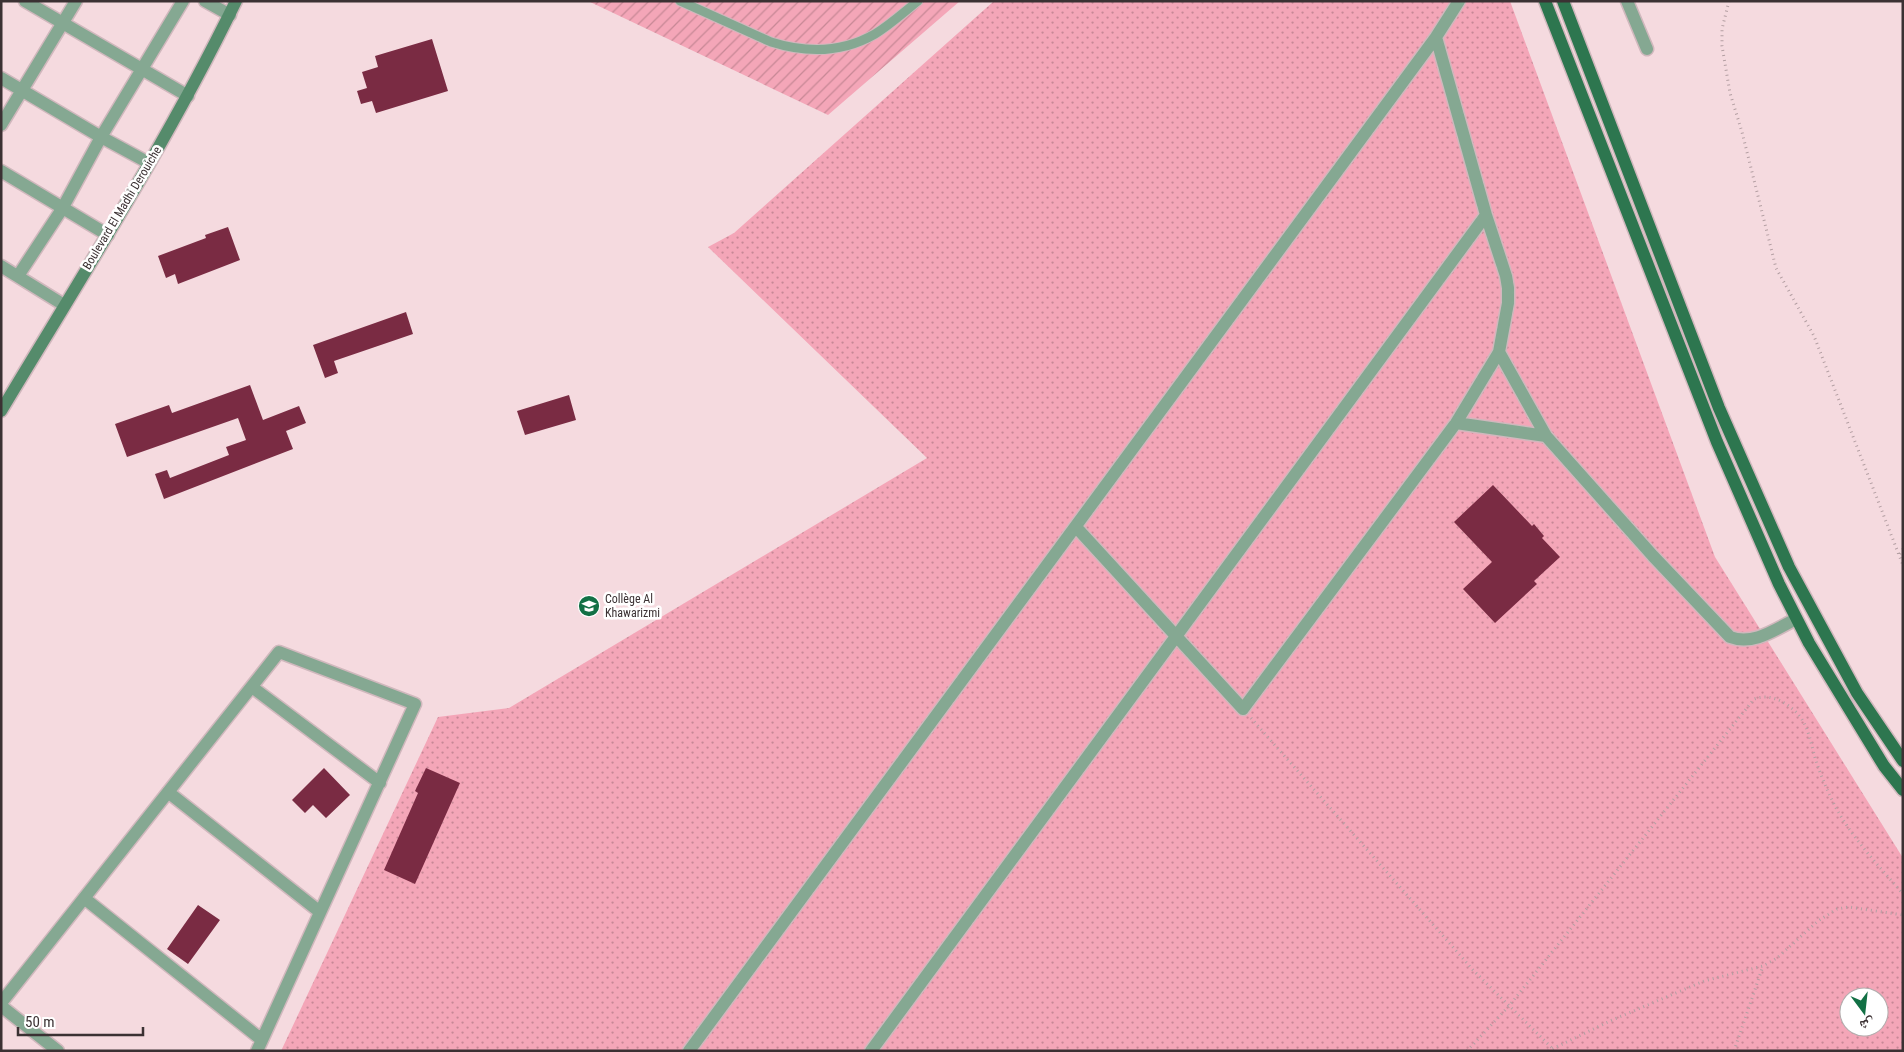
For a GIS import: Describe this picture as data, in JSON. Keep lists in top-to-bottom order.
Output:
{
  "streets": {
    "street": ["Boulevard El Madhi Derouiche"]
  },
  "places": {
    "school or university": ["Collège Al Khawarizmi"]
  },
  "scale_bar": "50 m",
  "north": "bottom"
}
